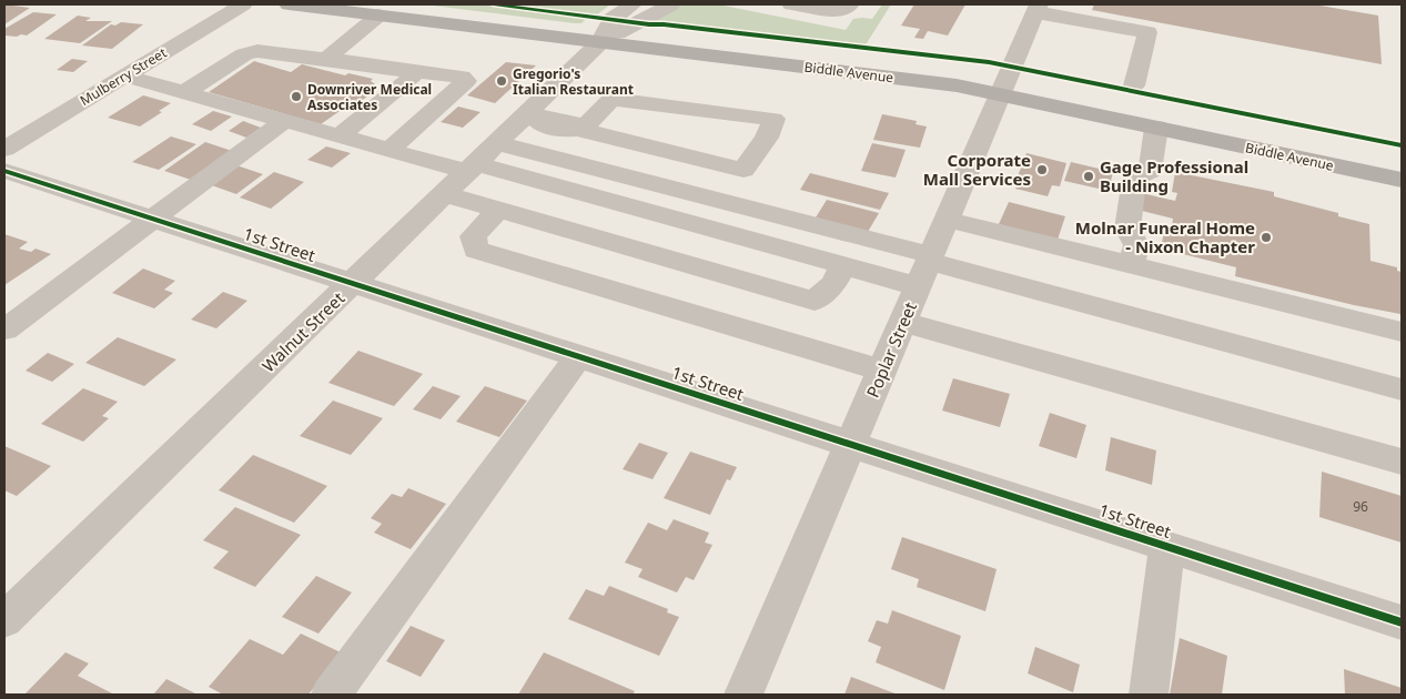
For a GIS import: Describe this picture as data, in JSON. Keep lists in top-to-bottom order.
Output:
{
  "streets": {
    "main road": ["Biddle Avenue"],
    "street": [
      "Mulberry Street",
      "1st Street",
      "Walnut Street",
      "Poplar Street"
    ]
  },
  "crossings": [
    ["Biddle Avenue", "Walnut Street"],
    ["Biddle Avenue", "Poplar Street"],
    ["1st Street", "Walnut Street"],
    ["1st Street", "Poplar Street"]
  ],
  "places": [
    "Gregorio's Italian Restaurant",
    "Downriver Medical Associates",
    "Corporate Mall Services",
    "Gage Professional Building",
    "Molnar Funeral Home - Nixon Chapter"
  ],
  "house_numbers": ["96"]
}
